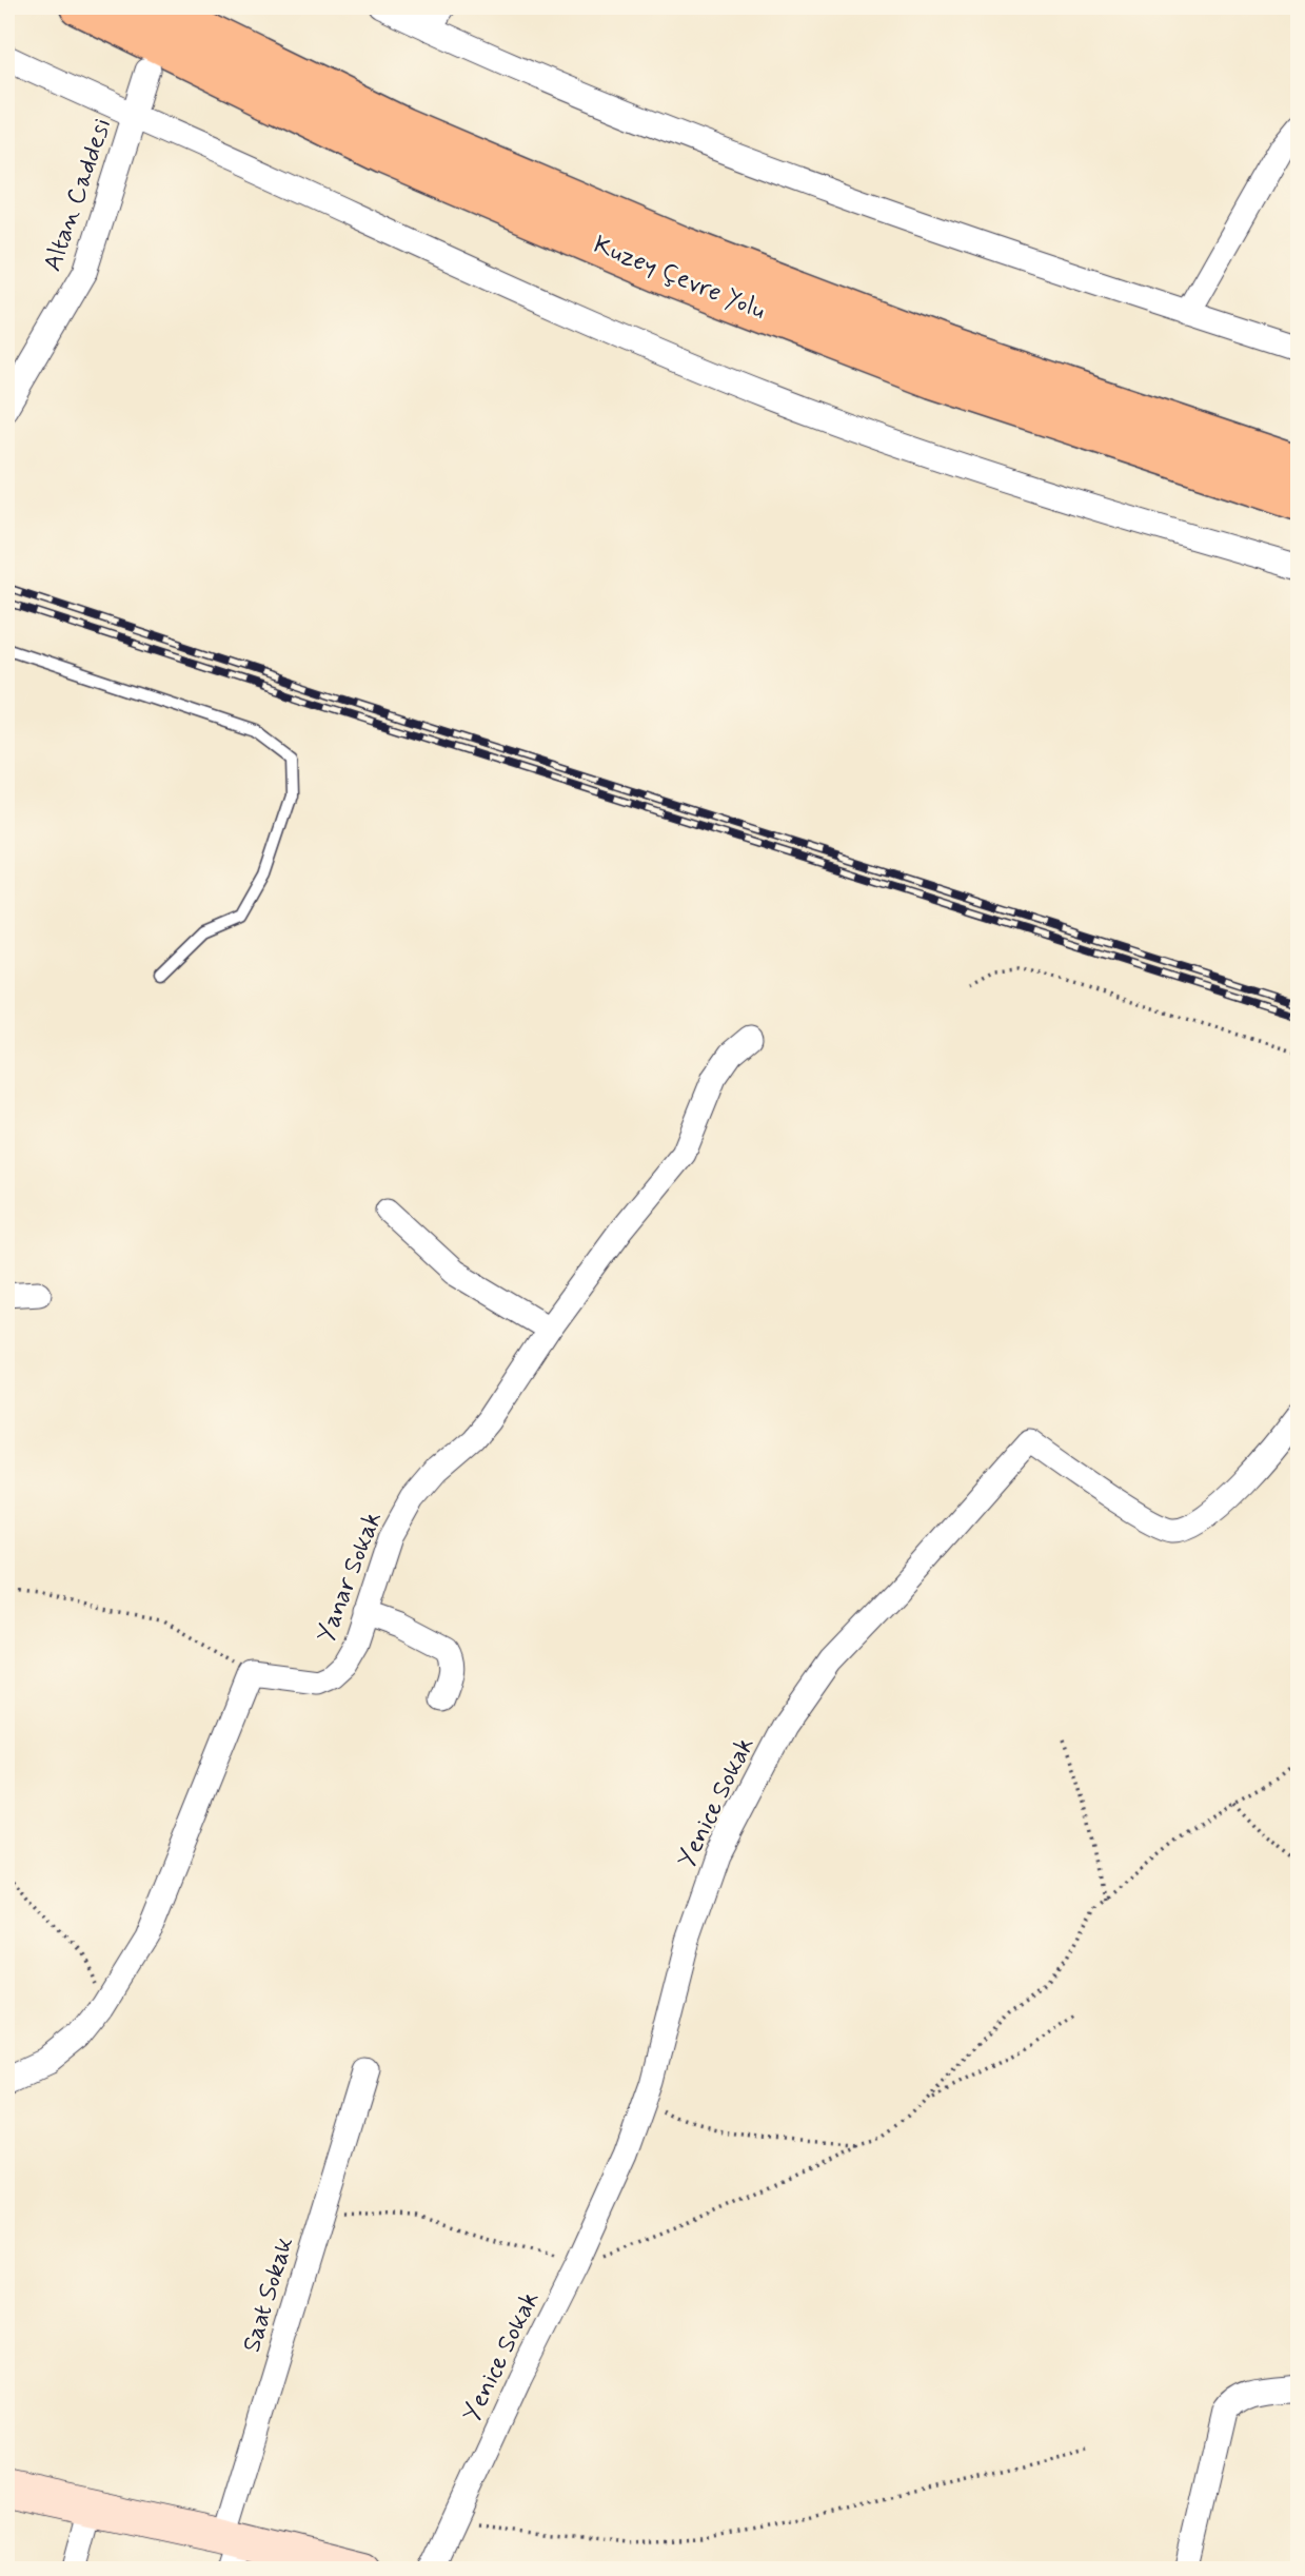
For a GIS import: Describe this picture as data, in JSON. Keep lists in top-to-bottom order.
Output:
{
  "streets": {
    "highway": ["Kuzey Çevre Yolu"],
    "street": [
      "Altan Caddesi",
      "Yanar Sokak",
      "Yenice Sokak",
      "Saat Sokak"
    ]
  }
}
